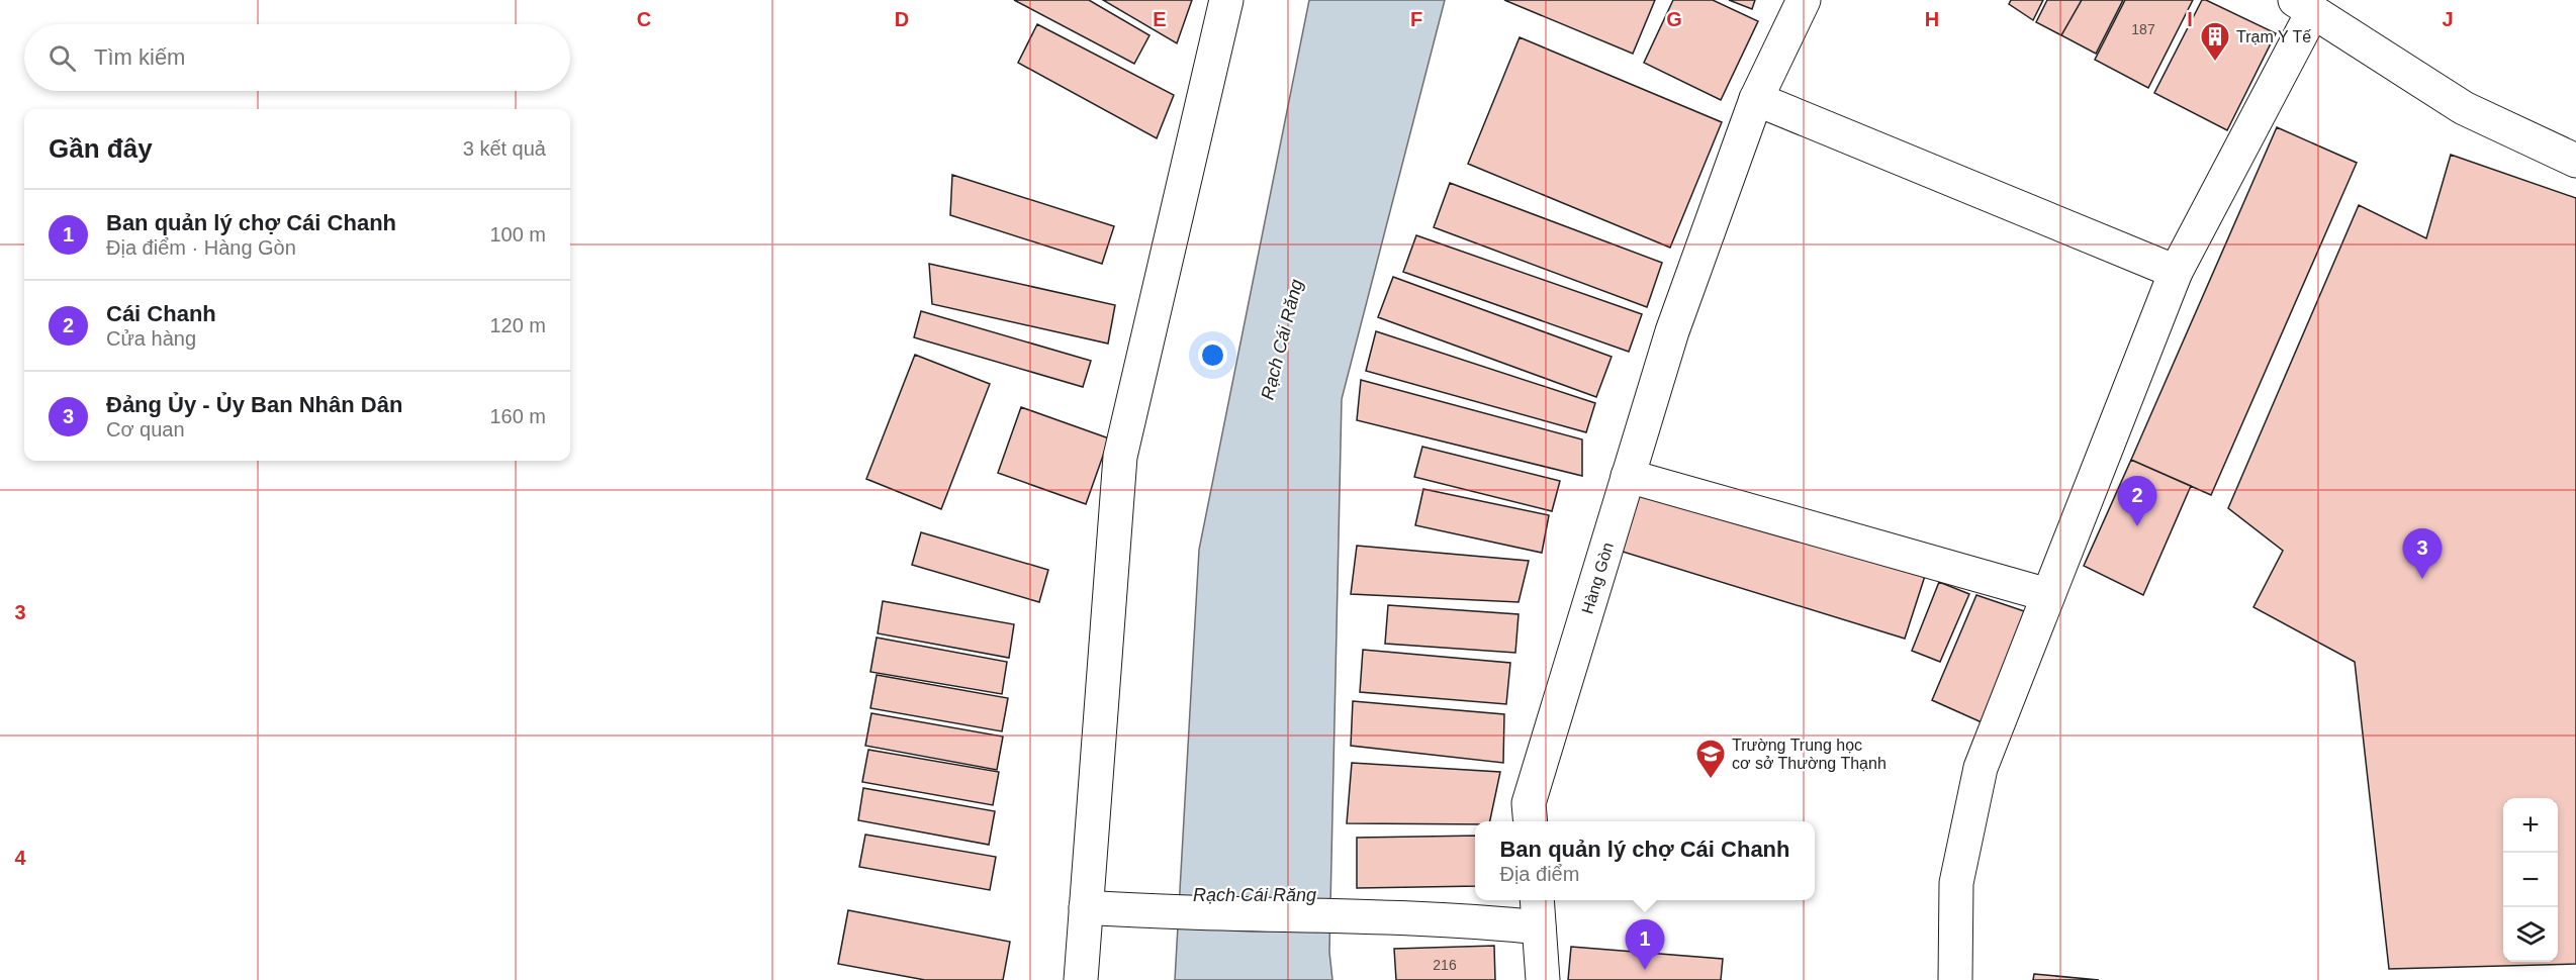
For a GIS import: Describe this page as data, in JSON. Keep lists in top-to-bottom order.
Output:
{
  "streets": {
    "street": ["Hàng Gòn"]
  },
  "water": ["Rạch Cái Răng"],
  "places": {
    "building": ["Trạm Y Tế"],
    "school or university": ["Trường Trung học cơ sở Thường Thạnh"]
  },
  "house_numbers": ["187", "216"],
  "page": {
    "search": "Tìm kiếm",
    "heading": ["Gần đây", "3 kết quả"],
    "list": [
      {
        "mark": "1",
        "name": "Ban quản lý chợ Cái Chanh",
        "note": "Địa điểm · Hàng Gòn",
        "value": "100 m"
      },
      {
        "mark": "2",
        "name": "Cái Chanh",
        "note": "Cửa hàng",
        "value": "120 m"
      },
      {
        "mark": "3",
        "name": "Đảng Ủy - Ủy Ban Nhân Dân",
        "note": "Cơ quan",
        "value": "160 m"
      }
    ],
    "pins": ["2", "3", "1"],
    "map_buttons": ["+", "−"],
    "popup": ["Ban quản lý chợ Cái Chanh", "Địa điểm"]
  },
  "grid": {
    "columns": [
      "C",
      "D",
      "E",
      "F",
      "G",
      "H",
      "I",
      "J"
    ],
    "rows": ["3", "4"]
  }
}
